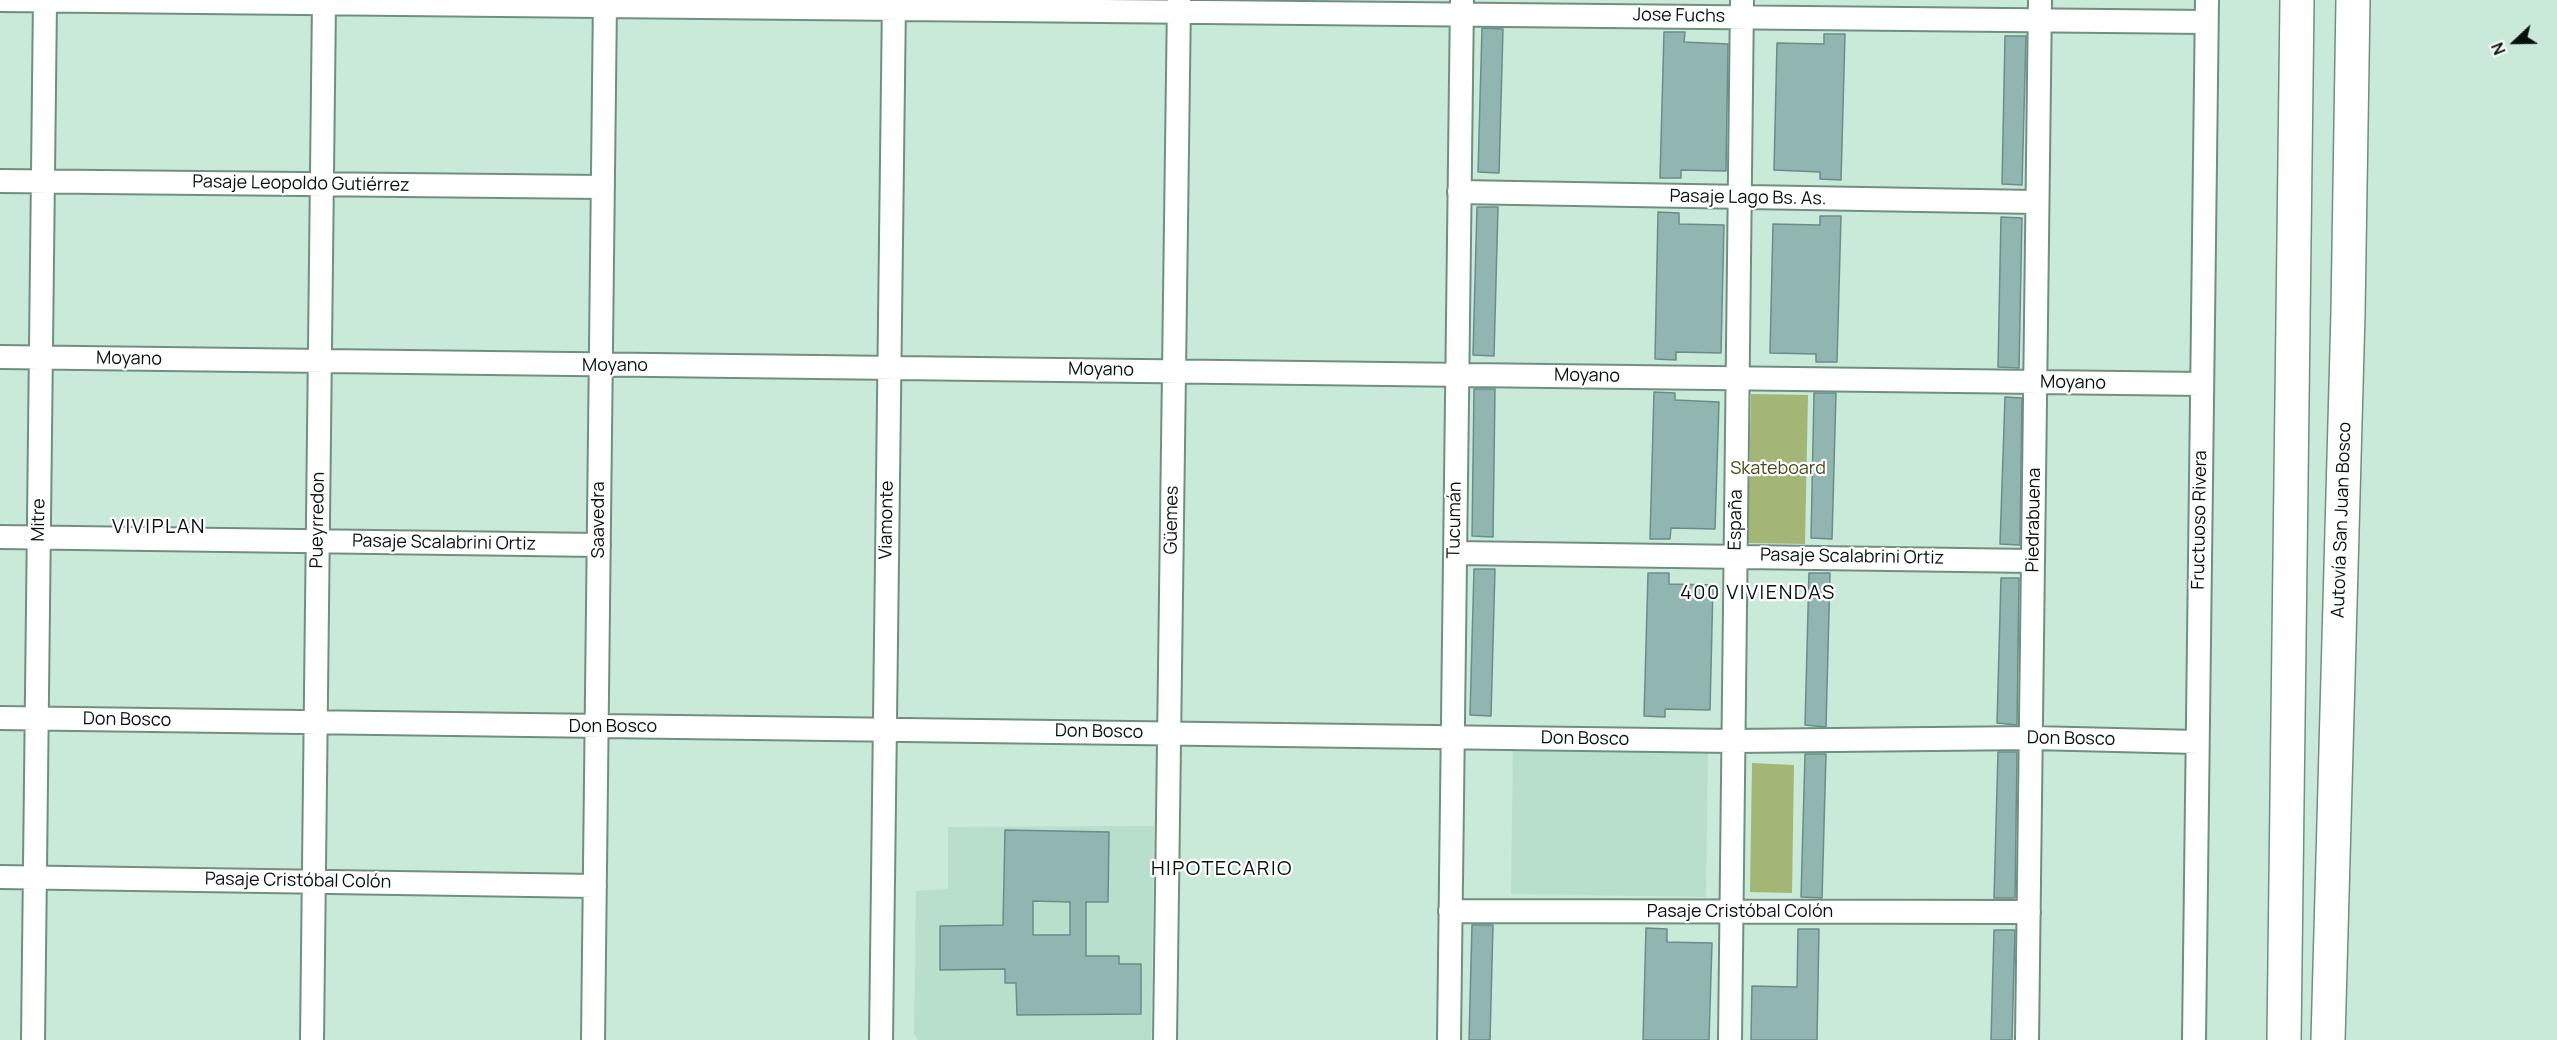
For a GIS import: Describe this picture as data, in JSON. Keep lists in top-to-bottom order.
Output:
{
  "streets": {
    "main road": ["Autovía San Juan Bosco"],
    "street": [
      "Jose Fuchs",
      "Pasaje Leopoldo Gutiérrez",
      "Pasaje Lago Bs. As.",
      "Moyano",
      "Mitre",
      "Pueyrredon",
      "Saavedra",
      "Viamonte",
      "Güemes",
      "Tucumán",
      "España",
      "Piedrabuena",
      "Fructuoso Rivera",
      "Pasaje Scalabrini Ortiz",
      "Don Bosco",
      "Pasaje Cristóbal Colón"
    ]
  },
  "crossings": [
    ["Jose Fuchs", "Mitre"],
    ["Jose Fuchs", "Pueyrredon"],
    ["Jose Fuchs", "Saavedra"],
    ["Jose Fuchs", "Viamonte"],
    ["Jose Fuchs", "Güemes"],
    ["Jose Fuchs", "Tucumán"],
    ["Jose Fuchs", "España"],
    ["Jose Fuchs", "Piedrabuena"],
    ["Jose Fuchs", "Fructuoso Rivera"],
    ["Pasaje Leopoldo Gutiérrez", "Mitre"],
    ["Pasaje Leopoldo Gutiérrez", "Pueyrredon"],
    ["Pasaje Leopoldo Gutiérrez", "Saavedra"],
    ["Pasaje Lago Bs. As.", "Tucumán"],
    ["Pasaje Lago Bs. As.", "España"],
    ["Pasaje Lago Bs. As.", "Piedrabuena"],
    ["Moyano", "Mitre"],
    ["Moyano", "Pueyrredon"],
    ["Moyano", "Saavedra"],
    ["Moyano", "Viamonte"],
    ["Moyano", "Güemes"],
    ["Moyano", "Tucumán"],
    ["Moyano", "España"],
    ["Moyano", "Piedrabuena"],
    ["Moyano", "Fructuoso Rivera"],
    ["Mitre", "Pasaje Scalabrini Ortiz"],
    ["Mitre", "Don Bosco"],
    ["Mitre", "Pasaje Cristóbal Colón"],
    ["Pueyrredon", "Pasaje Scalabrini Ortiz"],
    ["Pueyrredon", "Don Bosco"],
    ["Pueyrredon", "Pasaje Cristóbal Colón"],
    ["Saavedra", "Pasaje Scalabrini Ortiz"],
    ["Saavedra", "Don Bosco"],
    ["Saavedra", "Pasaje Cristóbal Colón"],
    ["Viamonte", "Don Bosco"],
    ["Güemes", "Don Bosco"],
    ["Tucumán", "Pasaje Scalabrini Ortiz"],
    ["Tucumán", "Don Bosco"],
    ["Tucumán", "Pasaje Cristóbal Colón"],
    ["España", "Pasaje Scalabrini Ortiz"],
    ["España", "Don Bosco"],
    ["España", "Pasaje Cristóbal Colón"],
    ["Piedrabuena", "Pasaje Scalabrini Ortiz"],
    ["Piedrabuena", "Don Bosco"],
    ["Piedrabuena", "Pasaje Cristóbal Colón"],
    ["Fructuoso Rivera", "Don Bosco"]
  ],
  "districts": ["VIVIPLAN", "400 VIVIENDAS", "HIPOTECARIO"],
  "parks": ["Skateboard"],
  "north": "left"
}
